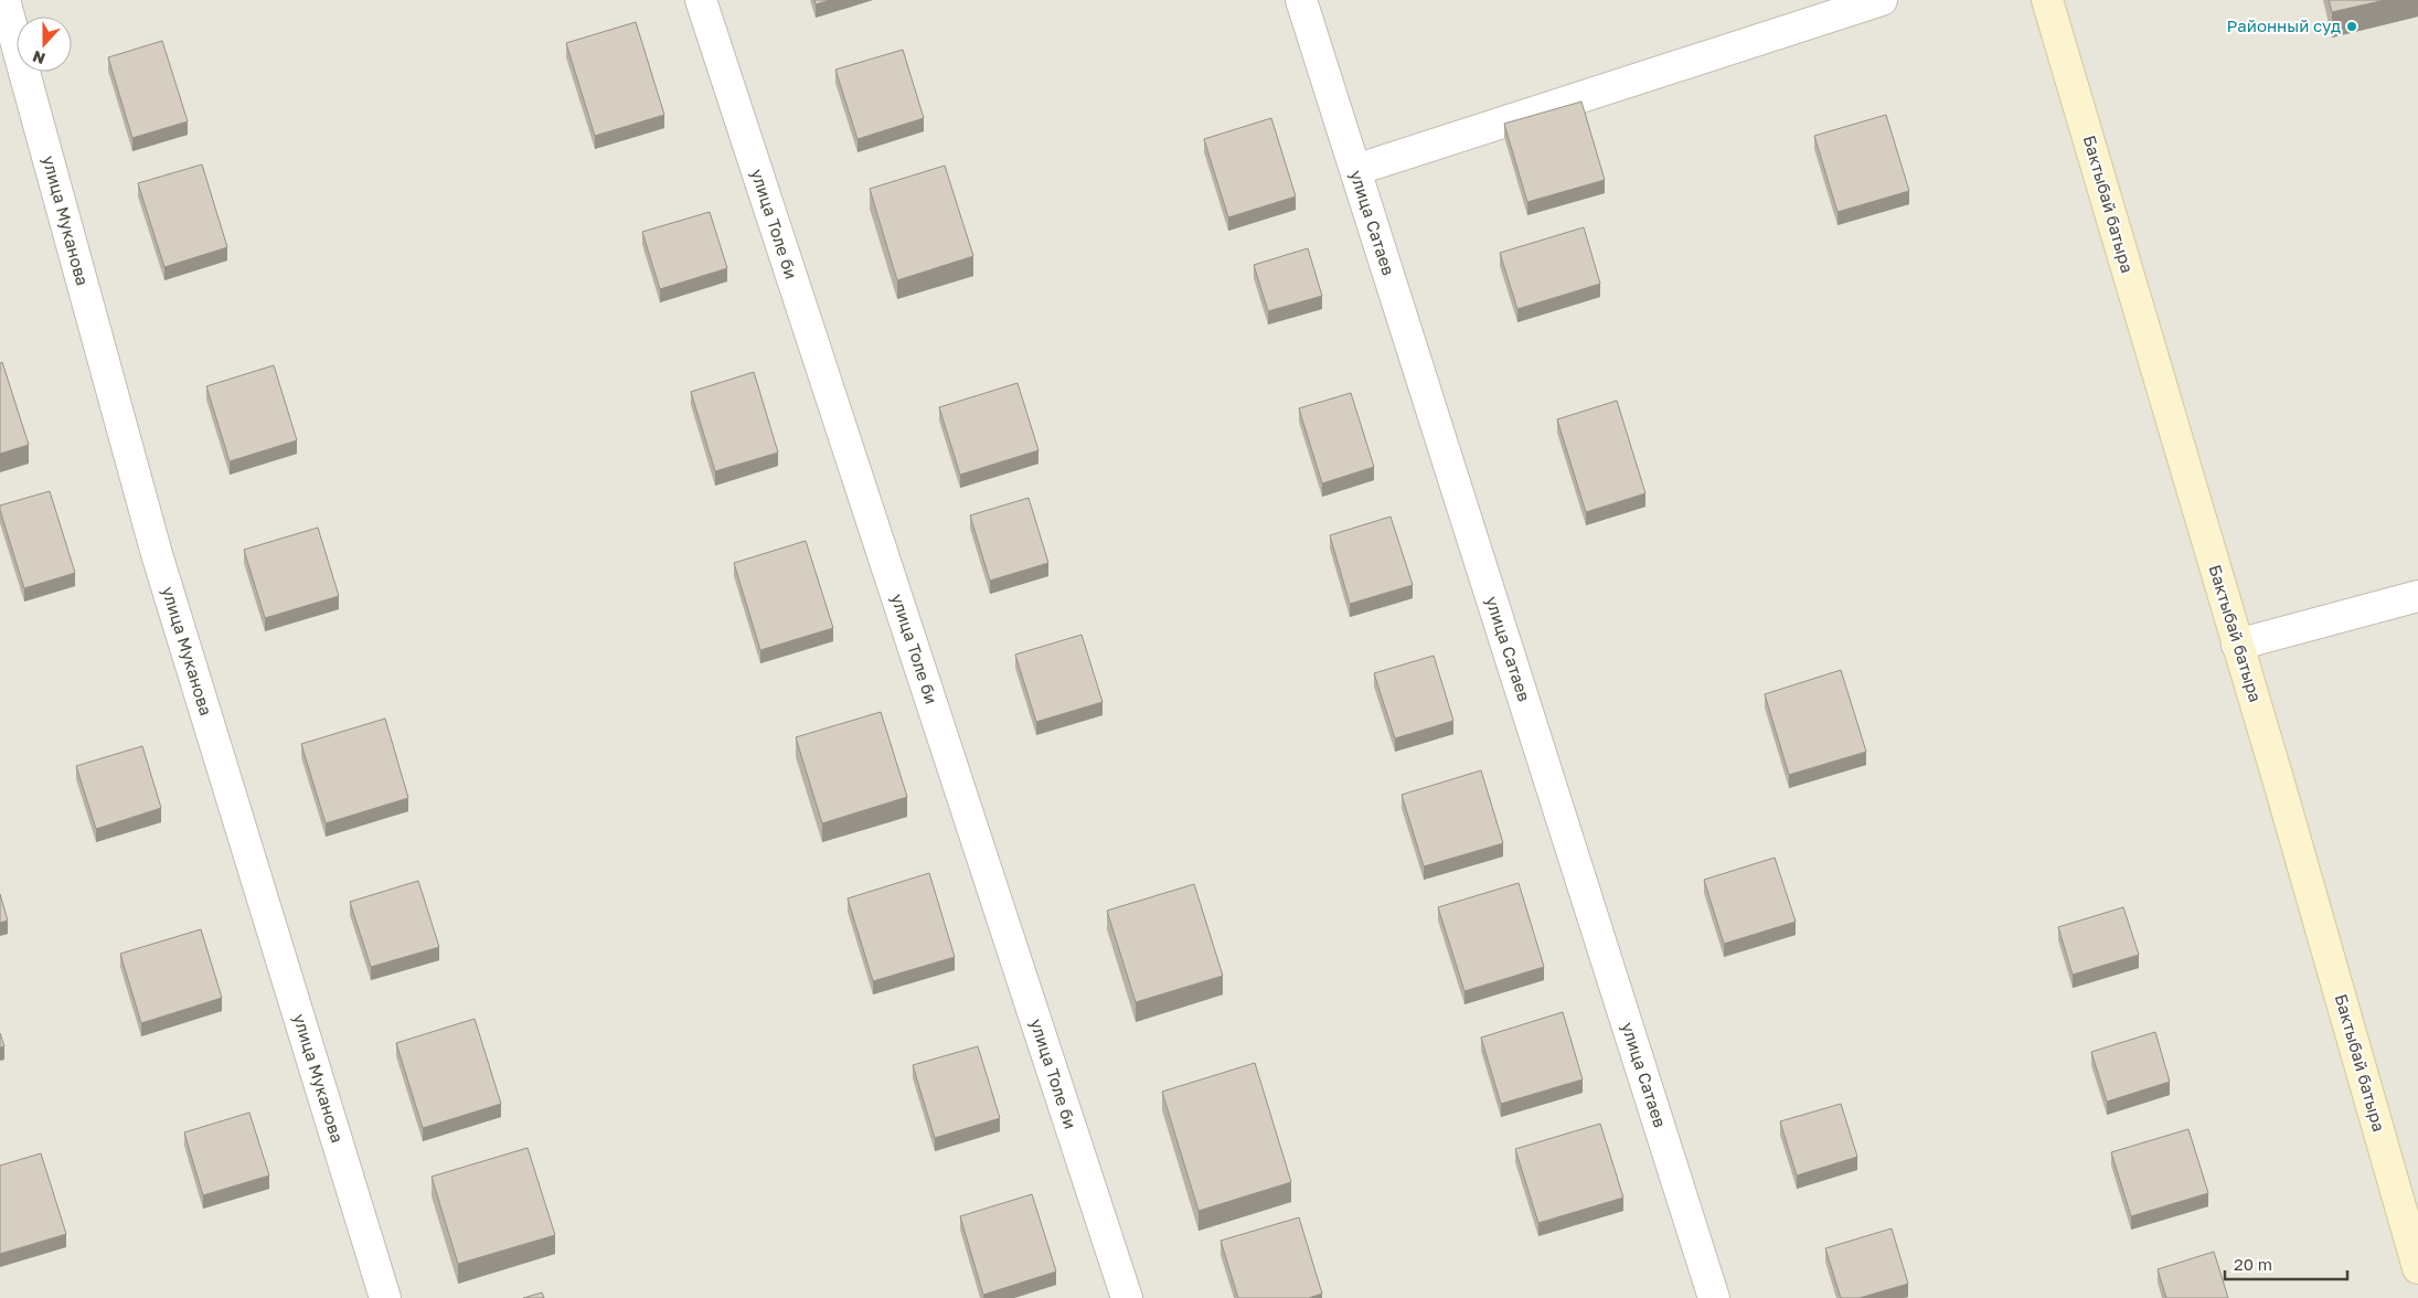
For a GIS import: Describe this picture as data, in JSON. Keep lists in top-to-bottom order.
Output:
{
  "streets": {
    "street": [
      "Бактыбай батыра",
      "улица Муканова",
      "улица Сатаев",
      "улица Толе би"
    ]
  },
  "places": ["Районный суд"],
  "scale_bar": "20 m",
  "north": "bottom"
}
